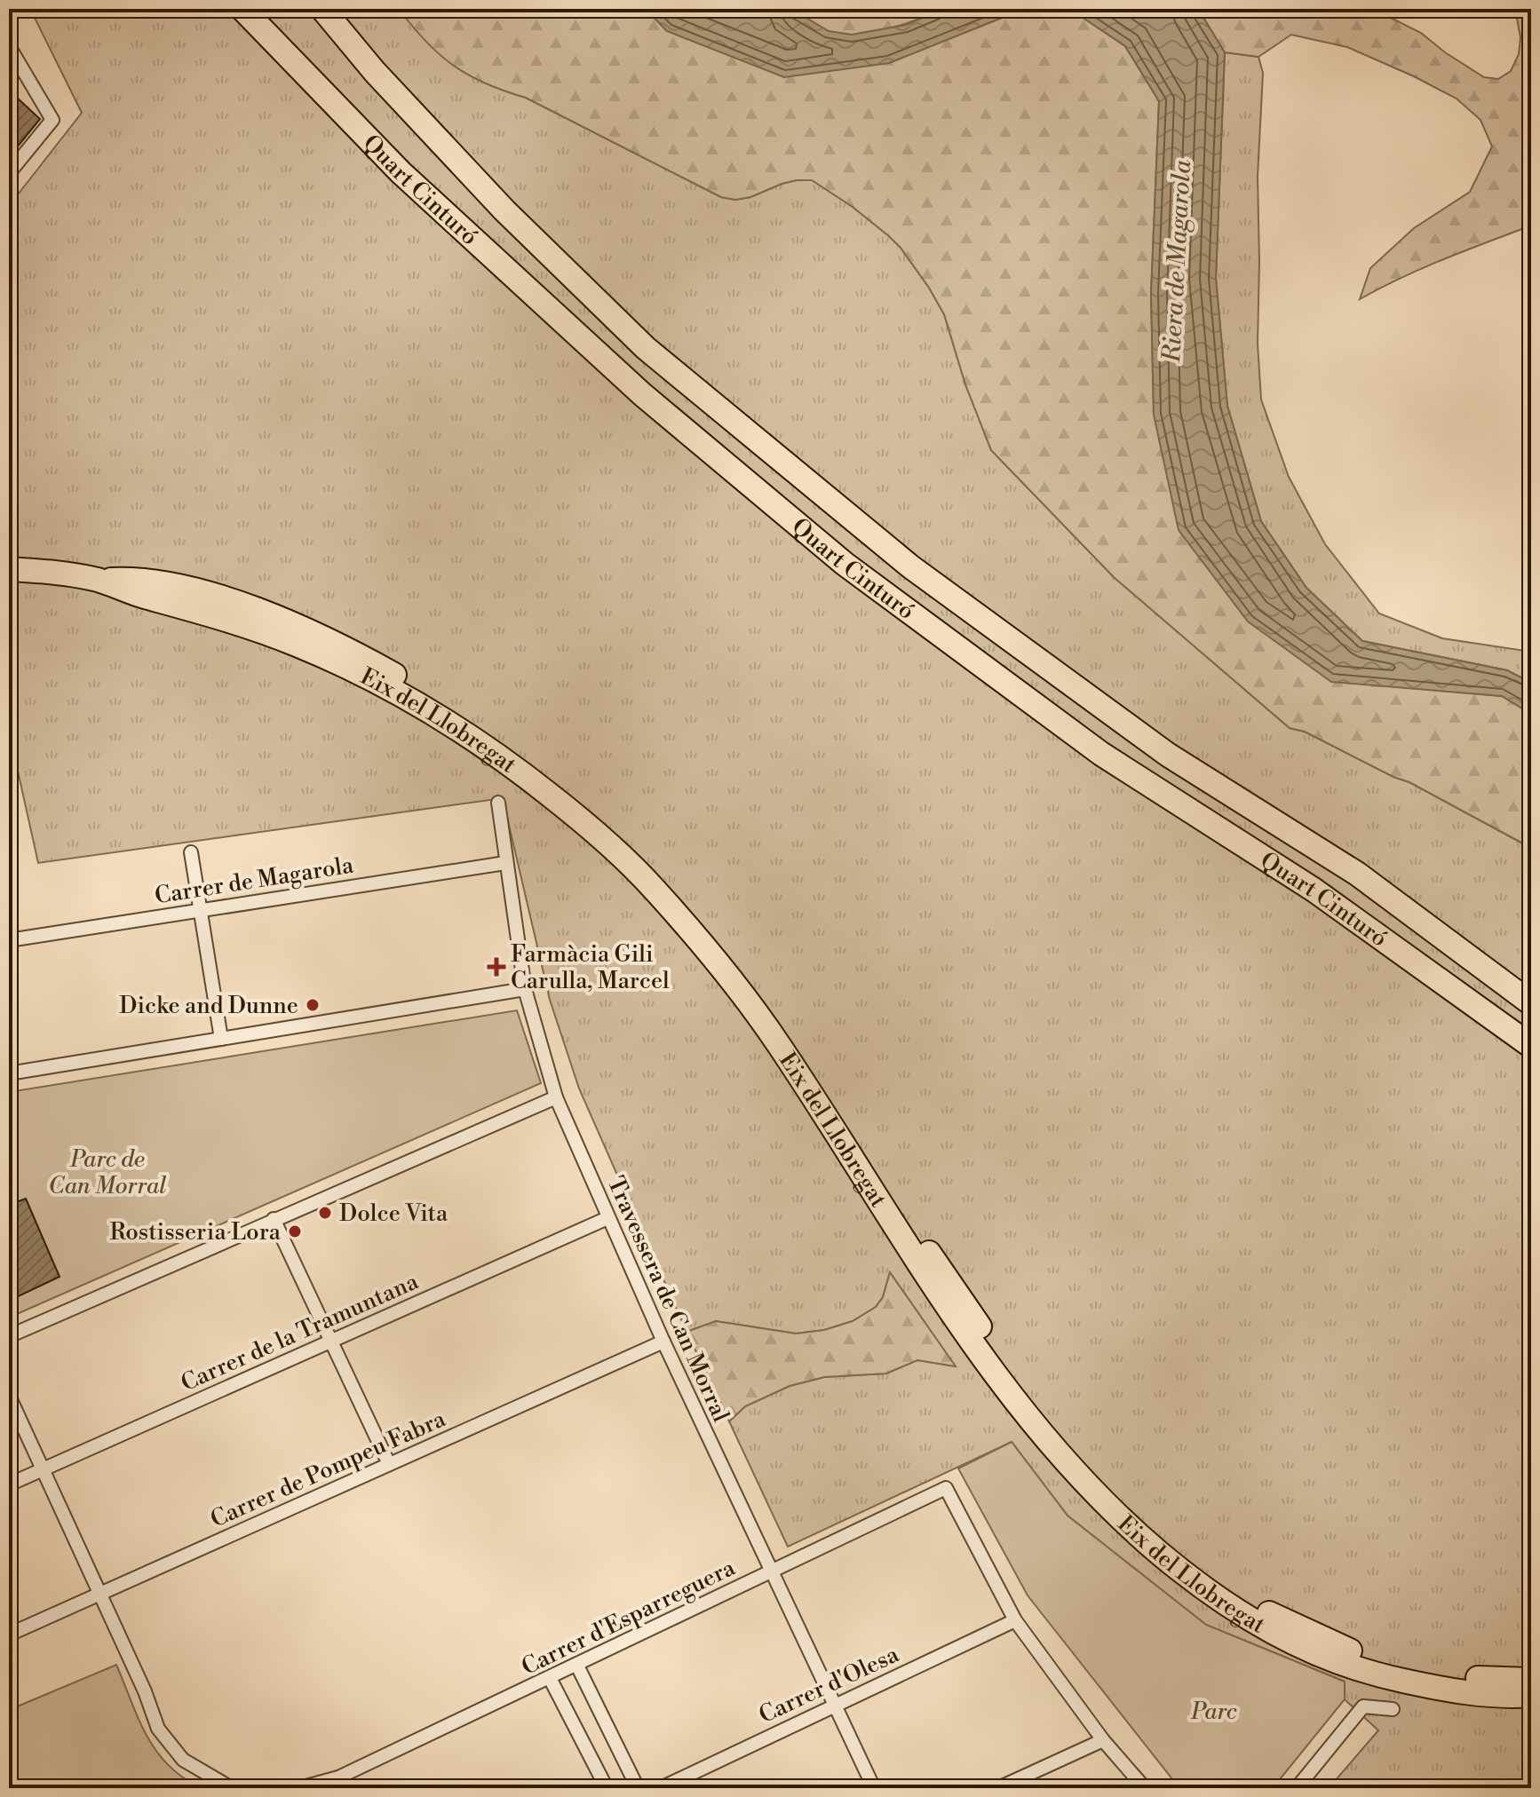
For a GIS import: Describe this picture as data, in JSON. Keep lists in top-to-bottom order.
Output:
{
  "streets": {
    "highway": ["Quart Cinturó", "Eix del Llobregat"],
    "street": [
      "Carrer de Magarola",
      "Travessera de Can Morral",
      "Carrer de la Tramuntana",
      "Carrer de Pompeu Fabra",
      "Carrer d'Esparreguera",
      "Carrer d'Olesa"
    ]
  },
  "crossings": [
    ["Carrer de Magarola", "Travessera de Can Morral"],
    ["Travessera de Can Morral", "Carrer de la Tramuntana"],
    ["Travessera de Can Morral", "Carrer de Pompeu Fabra"],
    ["Travessera de Can Morral", "Carrer d'Esparreguera"],
    ["Travessera de Can Morral", "Carrer d'Olesa"],
    ["Carrer d'Esparreguera", "Carrer d'Olesa"]
  ],
  "water": ["Riera de Magarola"],
  "parks": ["Parc de Can Morral", "Parc"],
  "places": {
    "health": ["Farmàcia Gili Carulla, Marcel"],
    "other": ["Dicke and Dunne", "Dolce Vita", "Rostisseria Lora"]
  }
}
